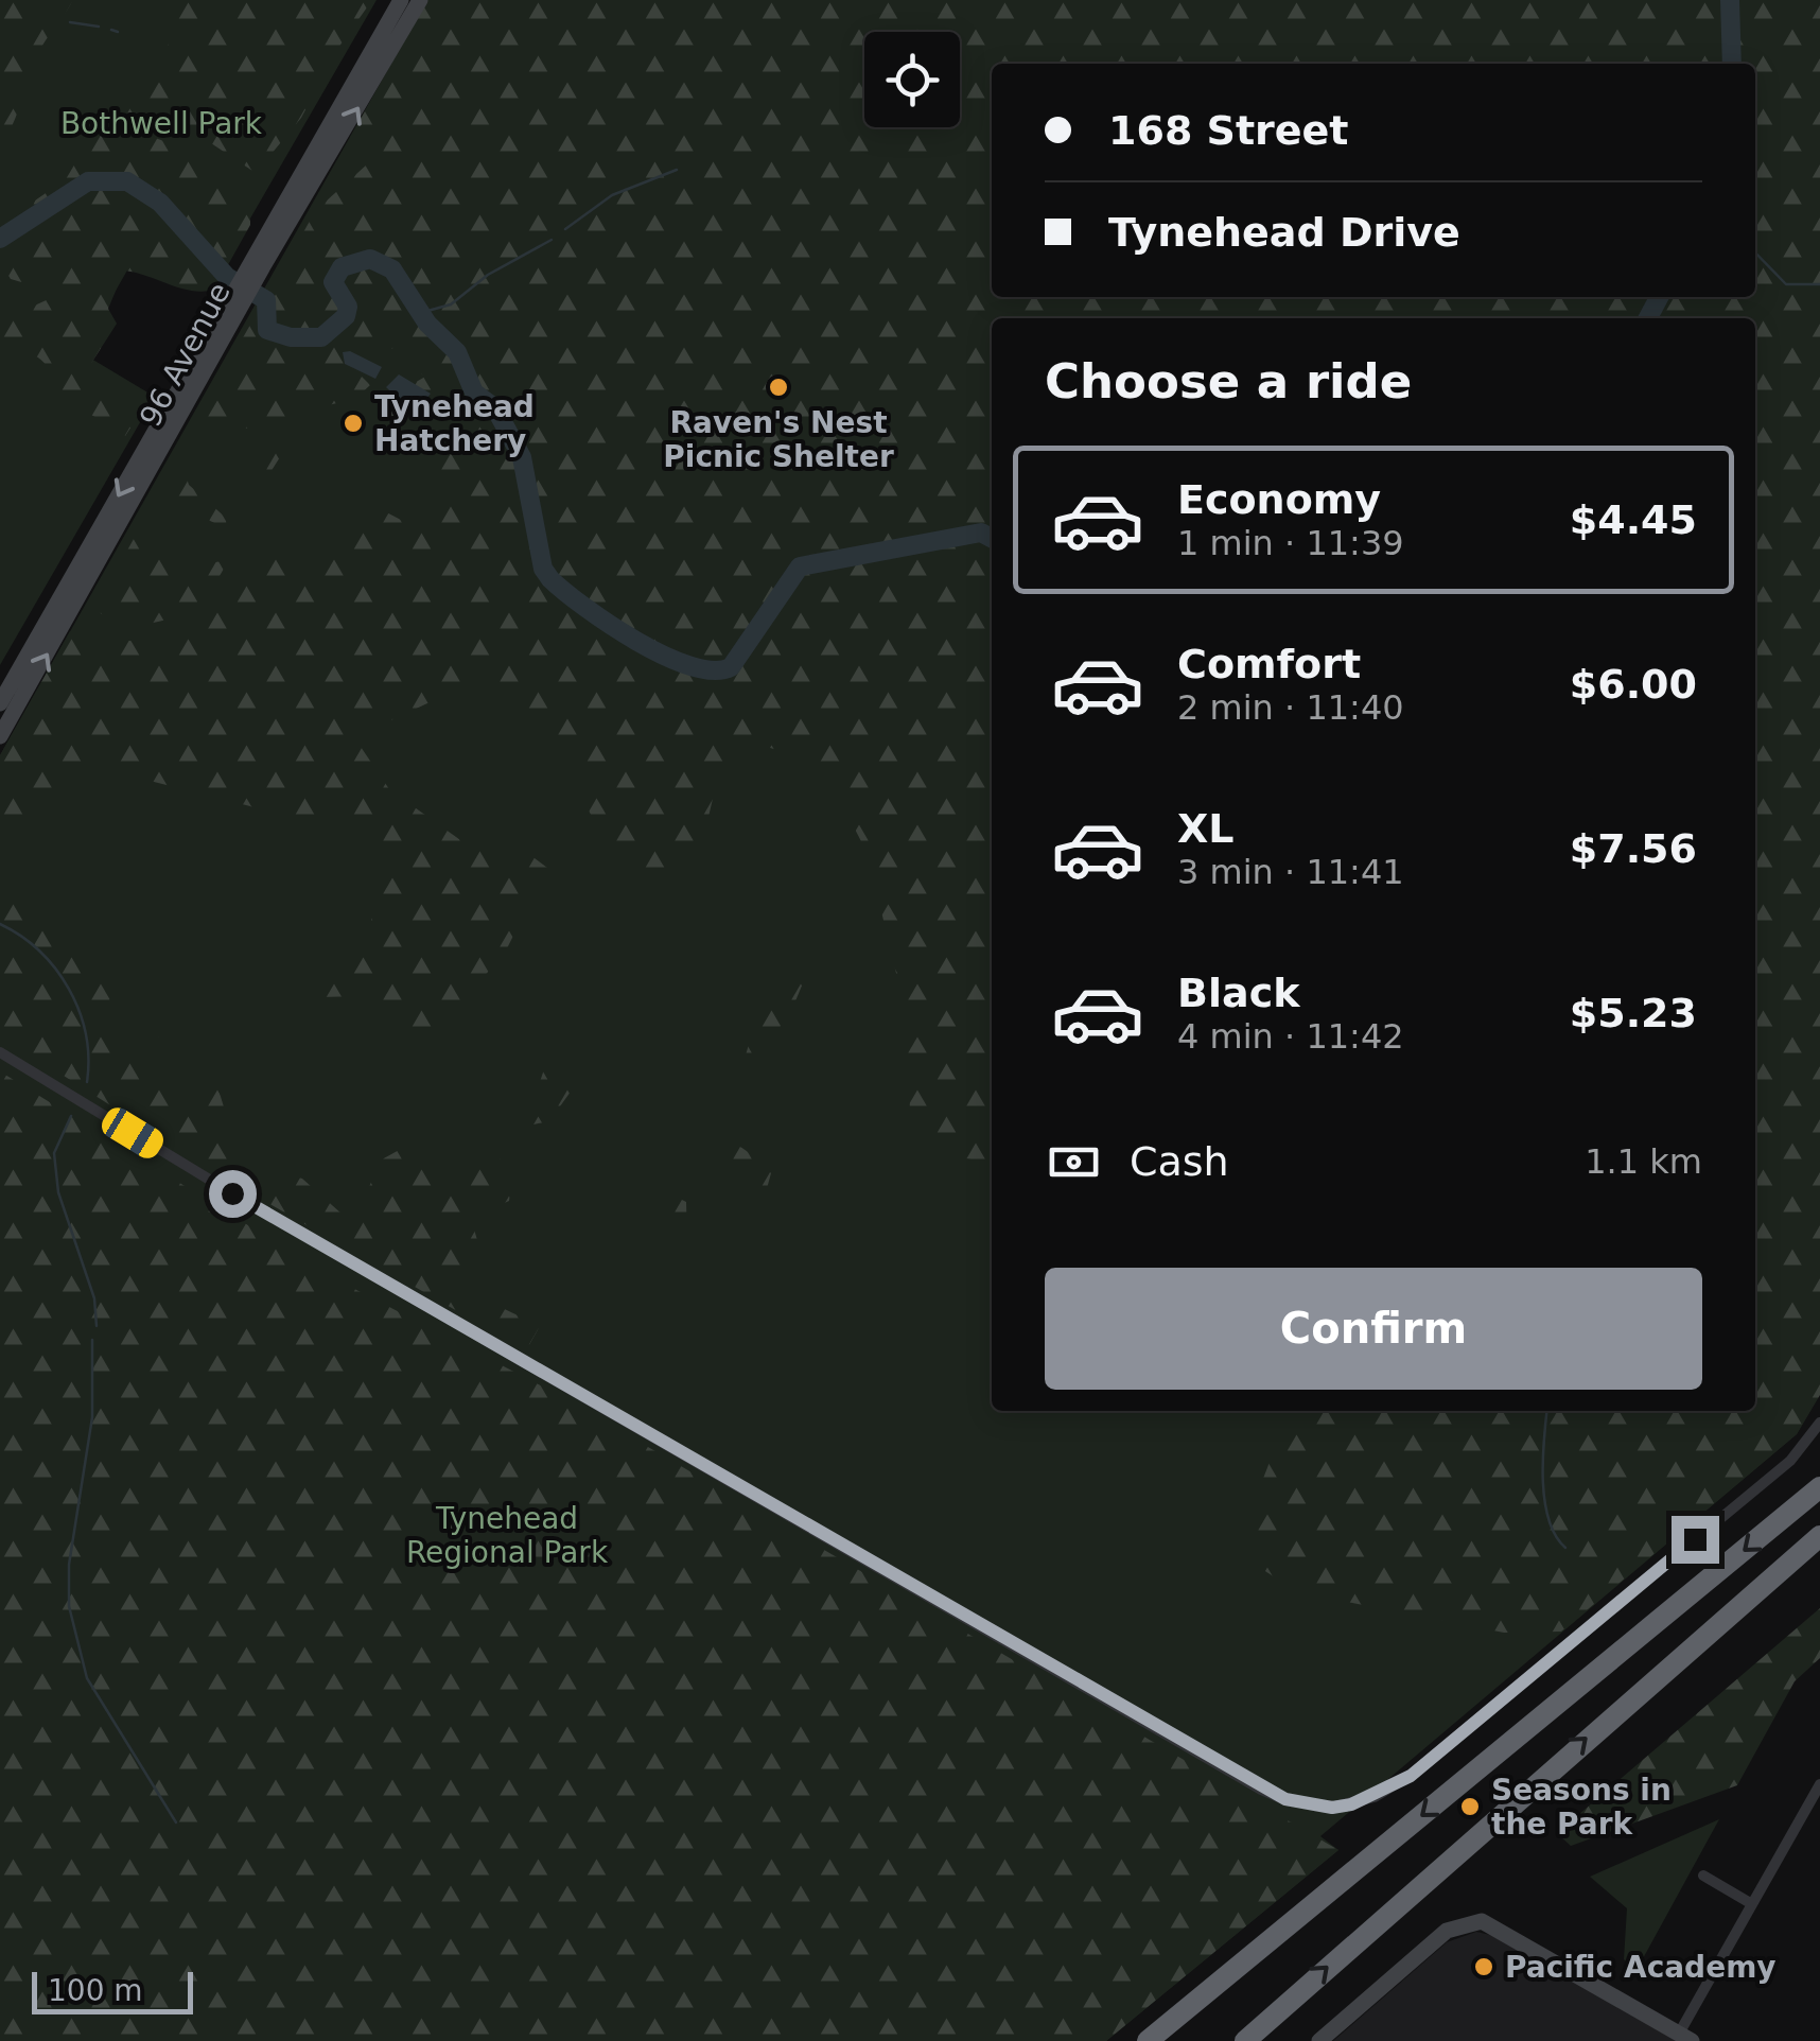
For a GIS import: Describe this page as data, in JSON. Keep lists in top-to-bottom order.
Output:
{
  "streets": {
    "main road": ["96 Avenue"]
  },
  "parks": ["Bothwell Park", "Tynehead Regional Park"],
  "places": [
    "Raven's Nest Picnic Shelter",
    "Tynehead Hatchery",
    "Seasons in the Park",
    "Pacific Academy"
  ],
  "scale_bar": "100 m",
  "page": {
    "banner": ["168 Street", "Tynehead Drive"],
    "heading": "Choose a ride",
    "list": [
      {
        "name": "Economy",
        "note": "1 min · 11:39",
        "value": "$4.45"
      },
      {
        "name": "Comfort",
        "note": "2 min · 11:40",
        "value": "$6.00"
      },
      {
        "name": "XL",
        "note": "3 min · 11:41",
        "value": "$7.56"
      },
      {
        "name": "Black",
        "note": "4 min · 11:42",
        "value": "$5.23"
      }
    ],
    "pay": ["Cash", "1.1 km"],
    "buttons": "Confirm",
    "scale": "100 m"
  }
}
